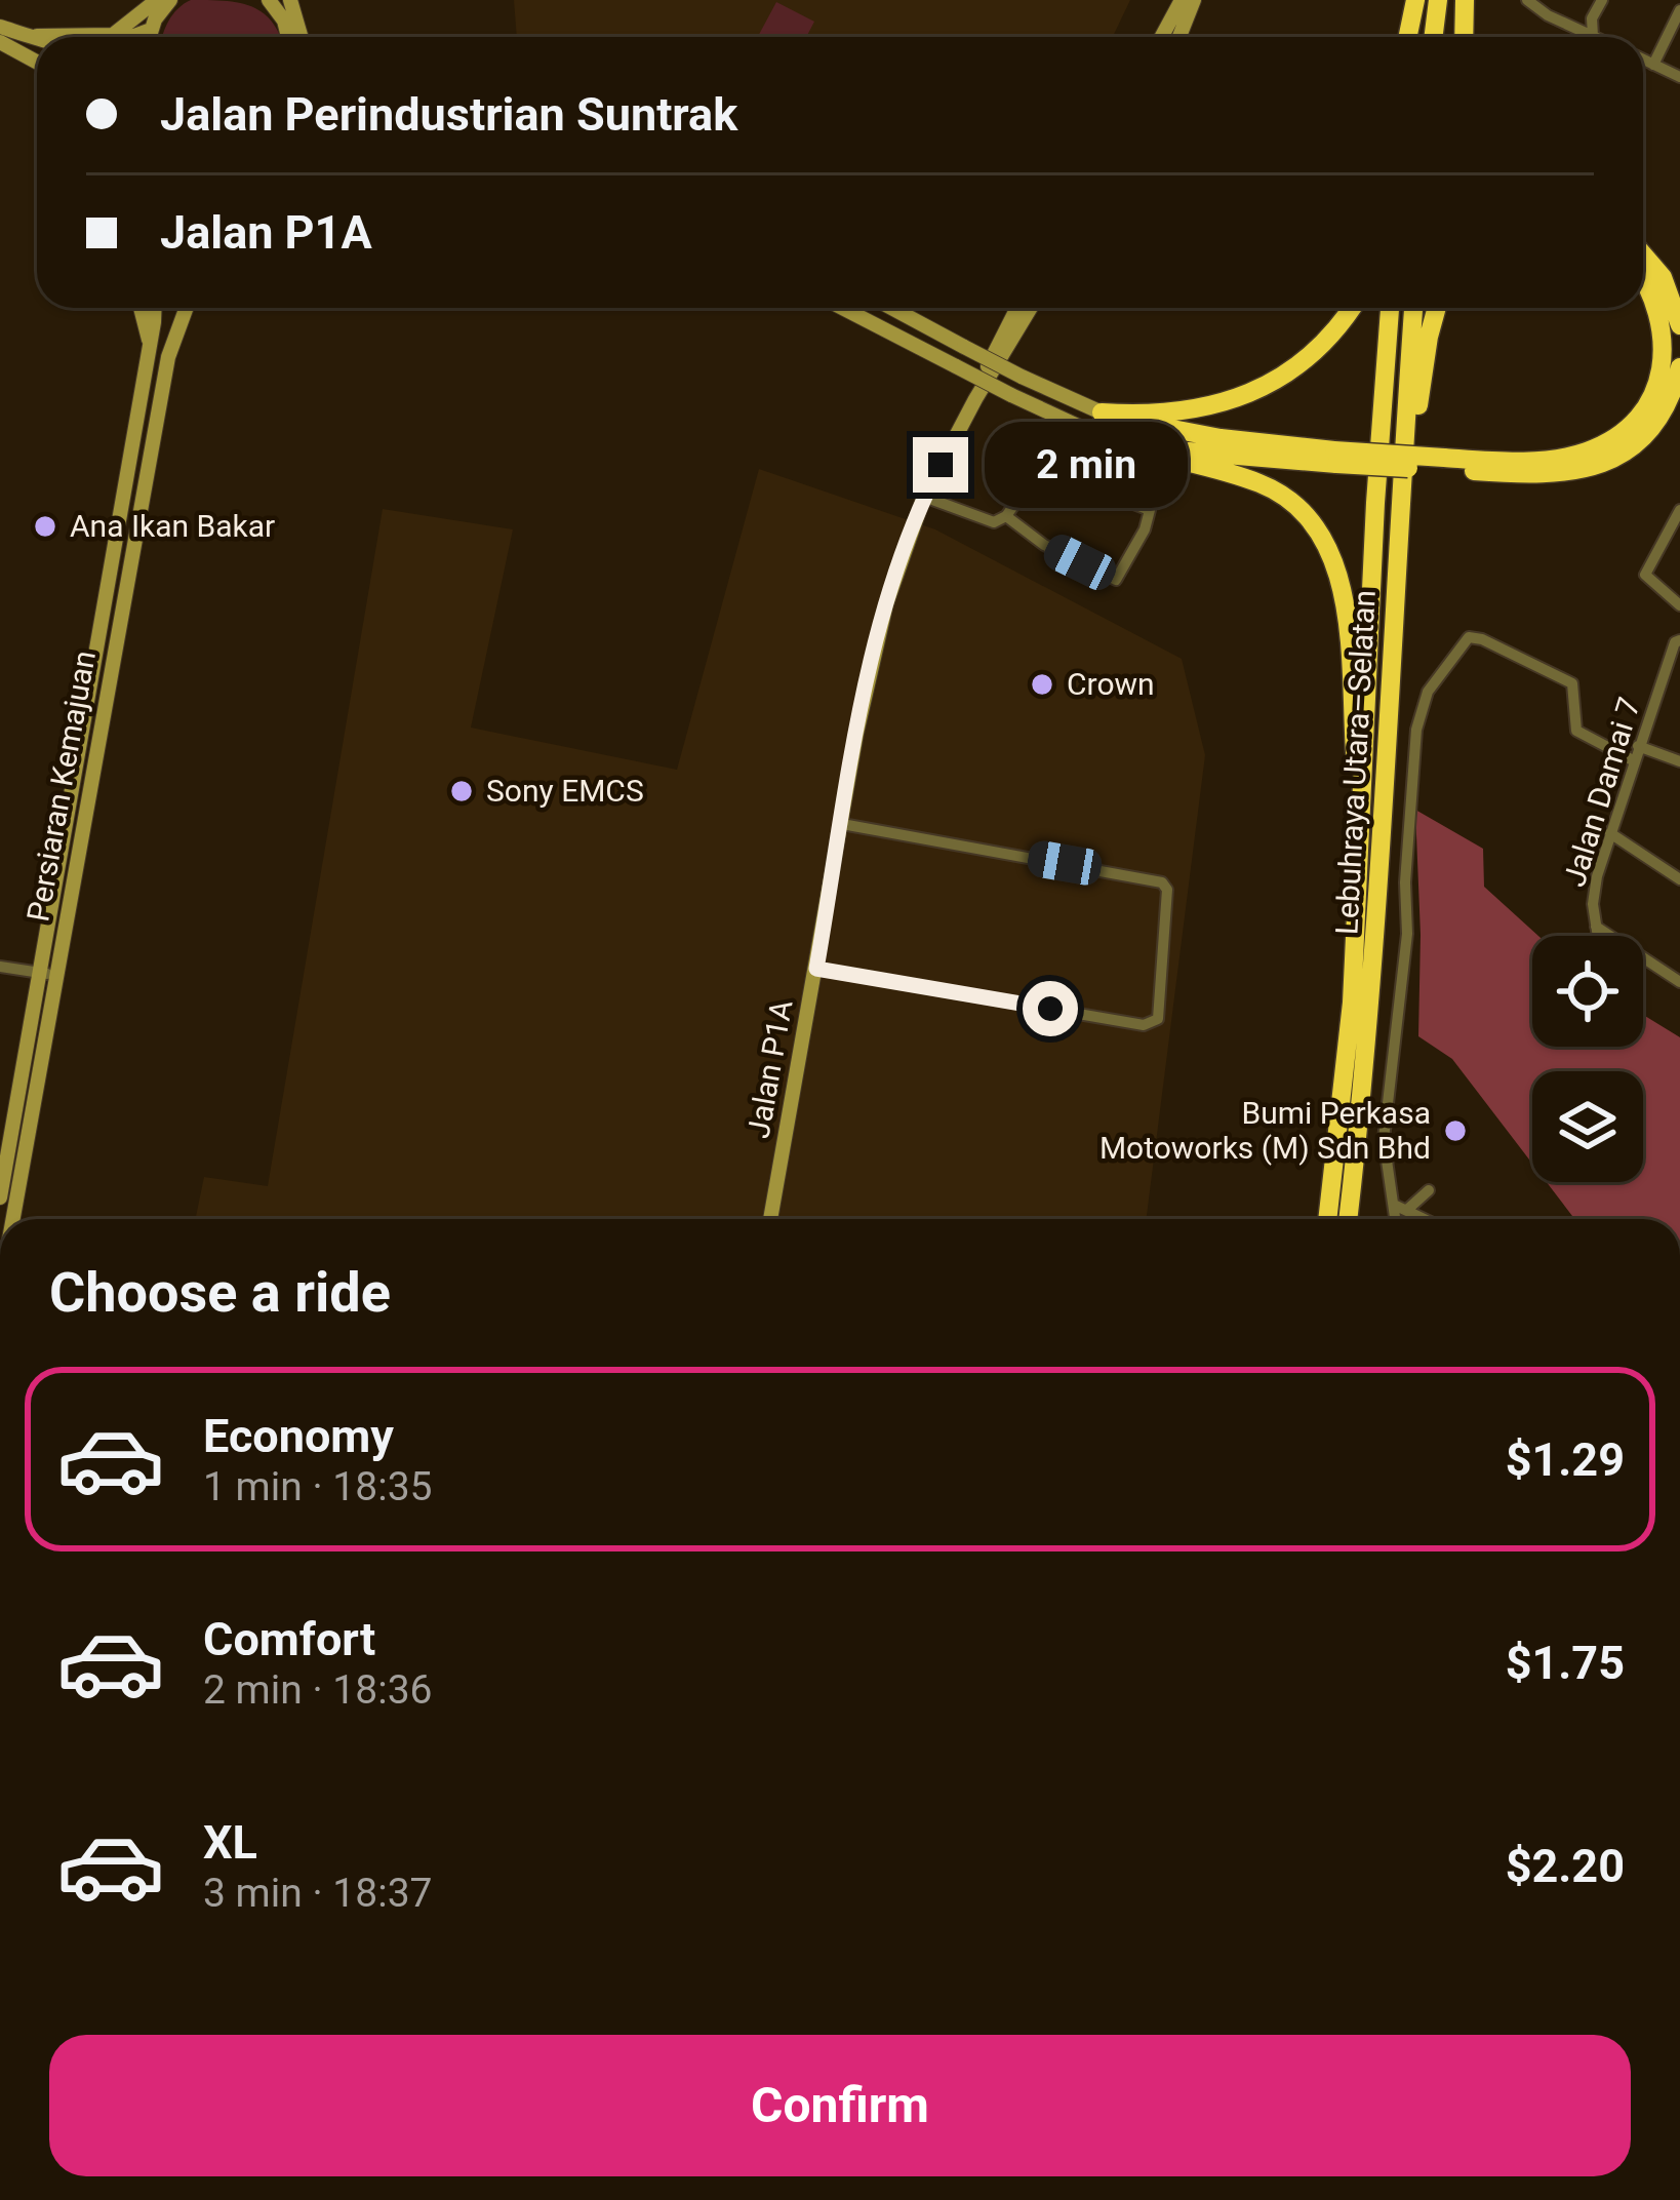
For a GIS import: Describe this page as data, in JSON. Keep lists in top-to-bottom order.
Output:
{
  "streets": {
    "highway": ["Lebuhraya Utara–Selatan"],
    "main road": ["Persiaran Kemajuan", "Jalan P1A"],
    "street": ["Jalan Damai 7"]
  },
  "places": [
    "Ana Ikan Bakar",
    "Crown",
    "Sony EMCS",
    "Bumi Perkasa Motoworks (M) Sdn Bhd"
  ],
  "page": {
    "banner": ["Jalan Perindustrian Suntrak", "Jalan P1A"],
    "bubble": "2 min",
    "heading": "Choose a ride",
    "list": [
      {
        "name": "Economy",
        "note": "1 min · 18:35",
        "value": "$1.29"
      },
      {
        "name": "Comfort",
        "note": "2 min · 18:36",
        "value": "$1.75"
      },
      {
        "name": "XL",
        "note": "3 min · 18:37",
        "value": "$2.20"
      }
    ],
    "buttons": "Confirm"
  }
}
